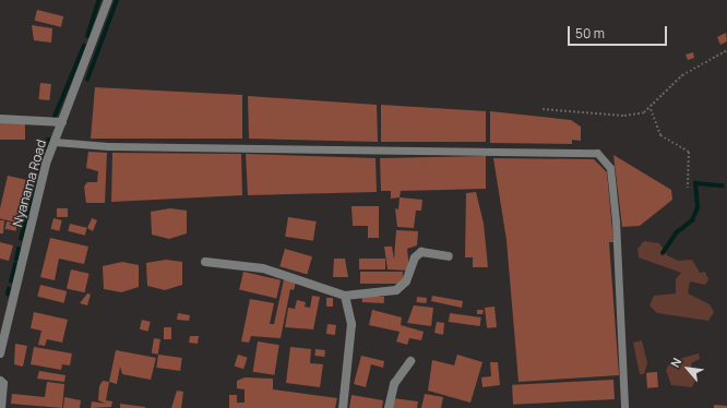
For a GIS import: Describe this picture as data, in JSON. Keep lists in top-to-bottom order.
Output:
{
  "streets": {
    "street": ["Nyanama Road"]
  },
  "scale_bar": "50 m",
  "north": "top left"
}
